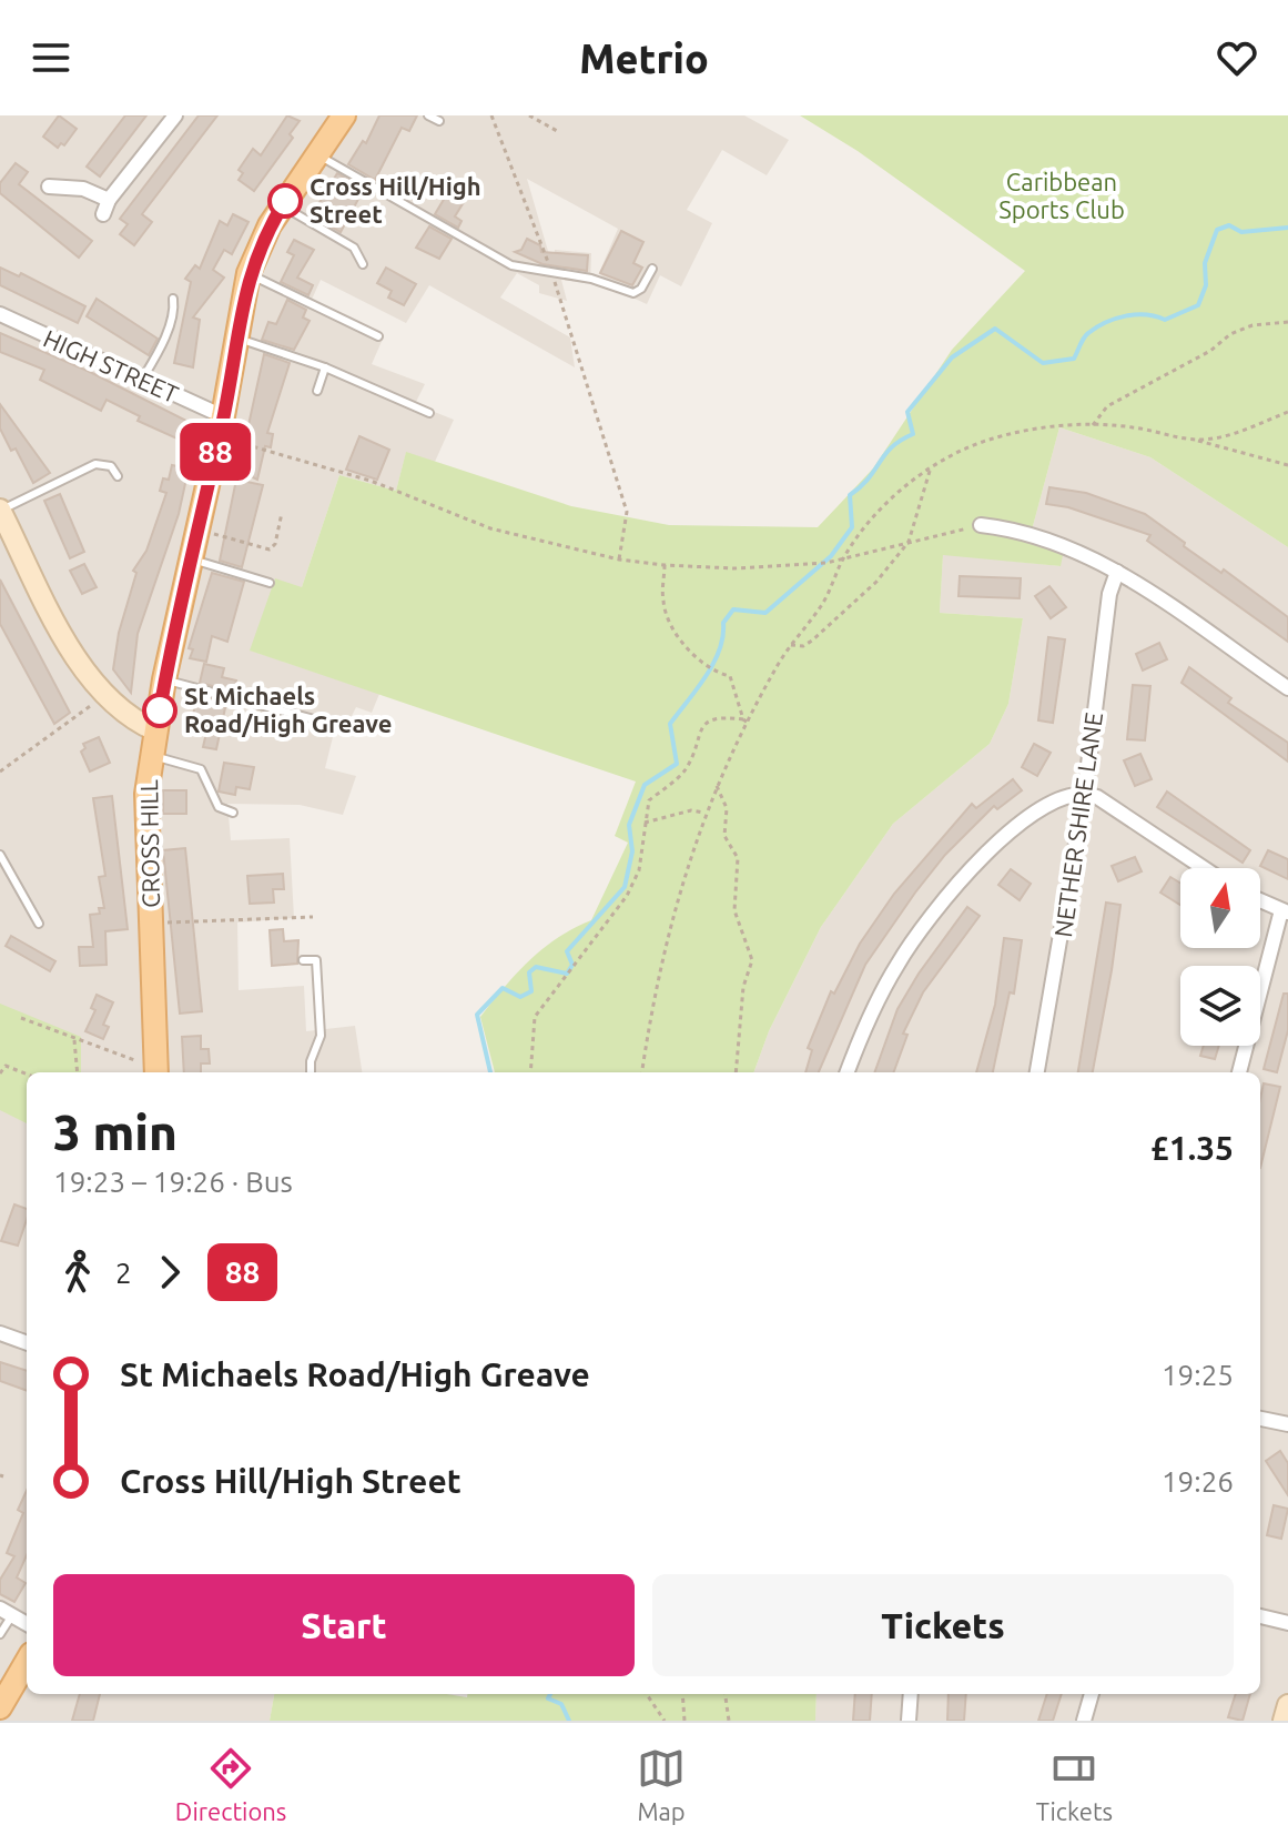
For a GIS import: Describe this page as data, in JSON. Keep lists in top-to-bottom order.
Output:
{
  "streets": {
    "main road": ["CROSS HILL"],
    "street": ["HIGH STREET", "NETHER SHIRE LANE"]
  },
  "crossings": [
    ["HIGH STREET", "CROSS HILL"]
  ],
  "parks": ["Caribbean Sports Club"],
  "places": ["Cross Hill/High Street", "St Michaels Road/High Greave"],
  "lines": ["bus line 88"],
  "north": "top",
  "page": {
    "header": "Metrio",
    "on_map": "88",
    "heading": ["3 min", "19:23 – 19:26 · Bus", "£1.35"],
    "legs": ["2", "88"],
    "list": [
      {
        "name": "St Michaels Road/High Greave",
        "value": "19:25"
      },
      {
        "name": "Cross Hill/High Street",
        "value": "19:26"
      }
    ],
    "buttons": ["Start", "Tickets"],
    "tabs": ["Directions", "Map", "Tickets"]
  }
}
